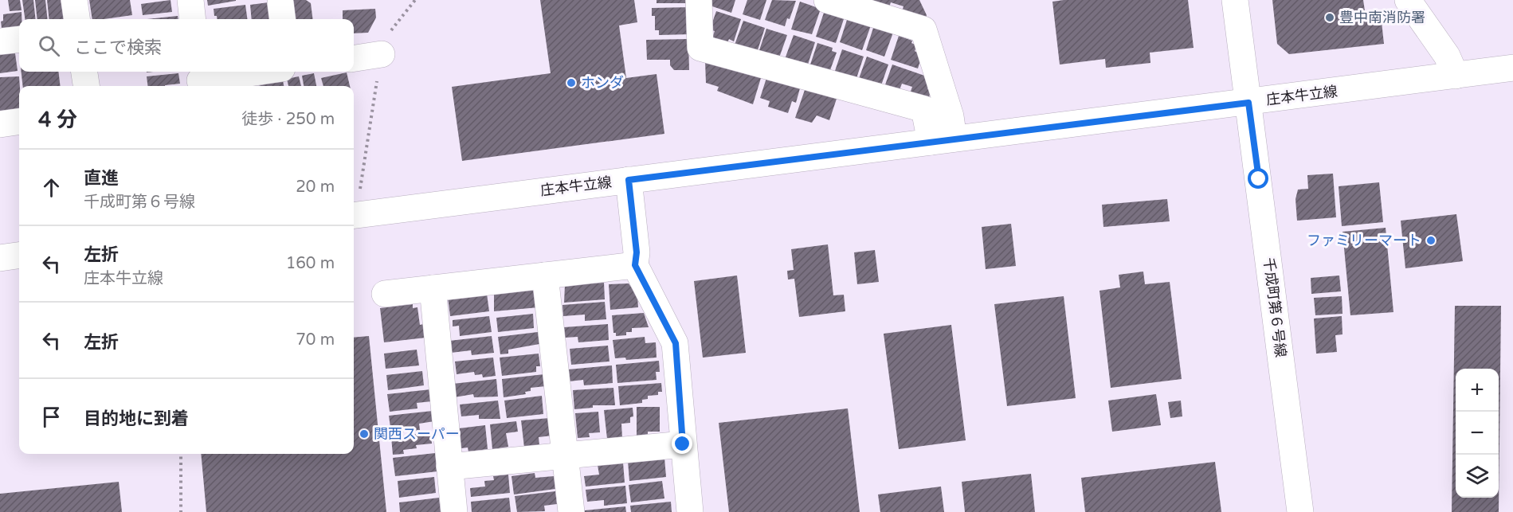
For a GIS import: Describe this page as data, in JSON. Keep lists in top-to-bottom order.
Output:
{
  "streets": {
    "street": ["庄本牛立線", "千成町第６号線"]
  },
  "crossings": [
    ["庄本牛立線", "千成町第６号線"]
  ],
  "places": [
    "豊中南消防署",
    "ホンダ",
    "ファミリーマート",
    "関西スーパー"
  ],
  "page": {
    "search": "ここで検索",
    "heading": ["4 分", "徒歩 · 250 m"],
    "list": [
      ["直進", "千成町第６号線", "20 m"],
      ["左折", "庄本牛立線", "160 m"],
      ["左折", "70 m"],
      "目的地に到着"
    ],
    "map_buttons": ["+", "−"]
  }
}
